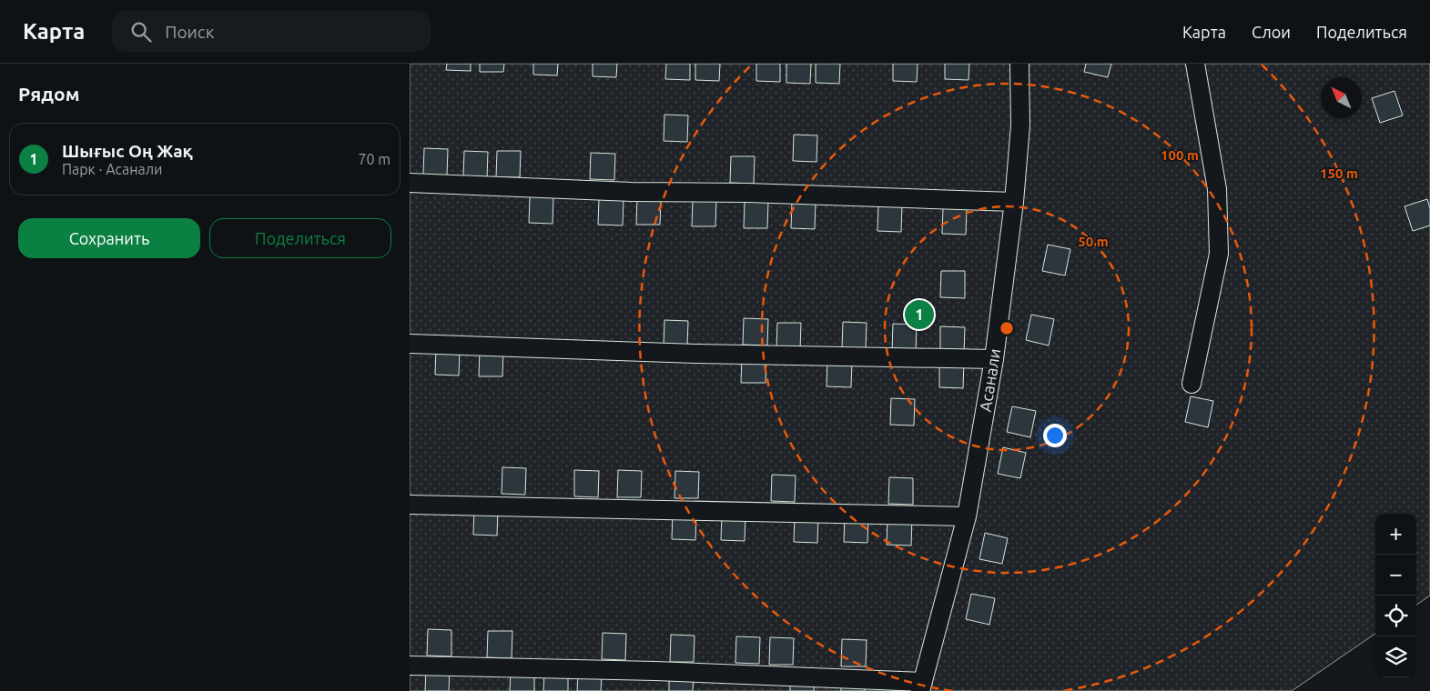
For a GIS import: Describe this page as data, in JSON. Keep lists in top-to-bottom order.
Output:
{
  "streets": {
    "street": ["Асанали"]
  },
  "north": "top left",
  "page": {
    "header": "Карта",
    "search": "Поиск",
    "nav": ["Карта", "Слои", "Поделиться"],
    "heading": "Рядом",
    "list": [
      {
        "mark": "1",
        "name": "Шығыс Оң Жақ",
        "note": "Парк · Асанали",
        "value": "70 m"
      }
    ],
    "buttons": ["Сохранить", "Поделиться"],
    "pins": "1",
    "map_buttons": ["+", "−"]
  },
  "rings": ["100 m", "150 m", "50 m"]
}
